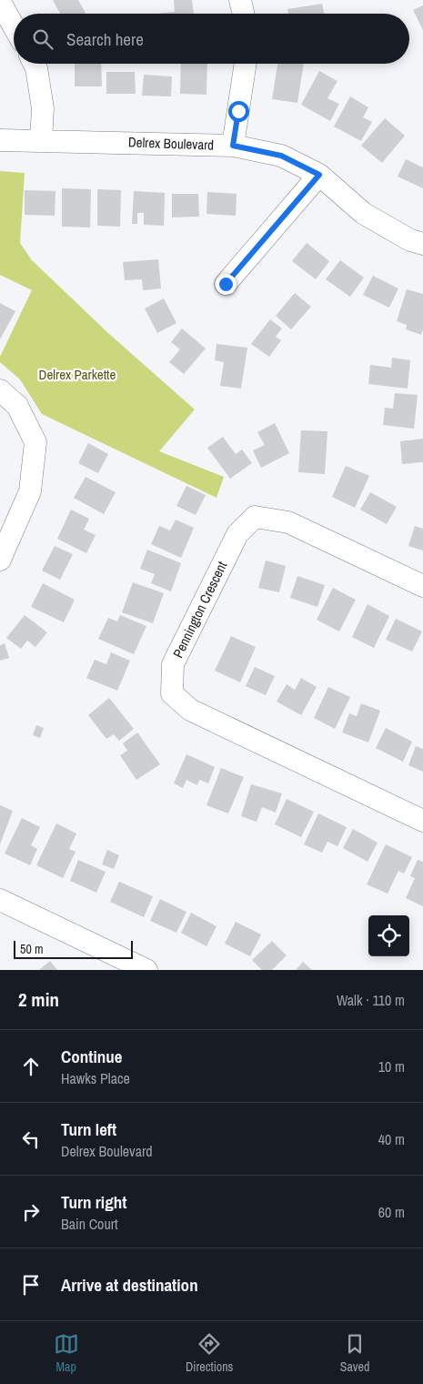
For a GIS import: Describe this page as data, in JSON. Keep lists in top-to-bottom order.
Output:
{
  "streets": {
    "street": ["Delrex Boulevard", "Pennington Crescent"]
  },
  "parks": ["Delrex Parkette"],
  "scale_bar": "50 m",
  "page": {
    "search": "Search here",
    "scale": "50 m",
    "heading": ["2 min", "Walk · 110 m"],
    "list": [
      ["Continue", "Hawks Place", "10 m"],
      ["Turn left", "Delrex Boulevard", "40 m"],
      ["Turn right", "Bain Court", "60 m"],
      "Arrive at destination"
    ],
    "nav": ["Map", "Directions", "Saved"]
  }
}
